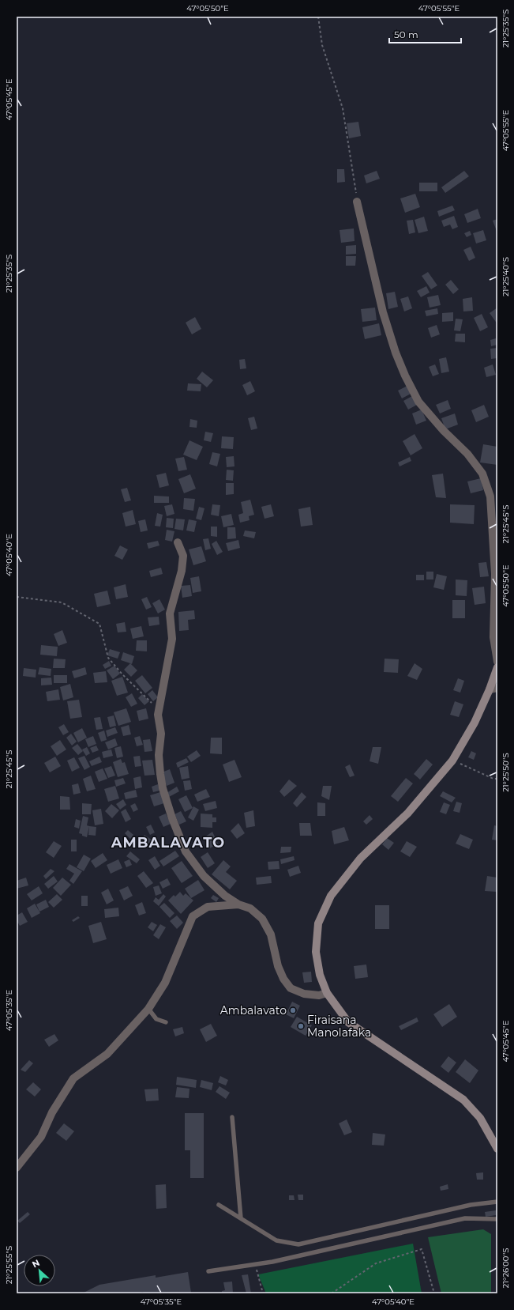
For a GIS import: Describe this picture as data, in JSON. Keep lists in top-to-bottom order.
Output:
{
  "districts": ["AMBALAVATO"],
  "places": ["Ambalavato", "Firaisana Manolafaka"],
  "scale_bar": "50 m",
  "north": "top left",
  "coordinates": [
    "47°05'50\"E",
    "47°05'55\"E",
    "21°25'35\"S",
    "47°05'45\"E",
    "21°25'40\"S",
    "21°25'45\"S",
    "47°05'40\"E",
    "21°25'50\"S",
    "47°05'35\"E",
    "21°25'55\"S",
    "21°26'00\"S"
  ]
}
